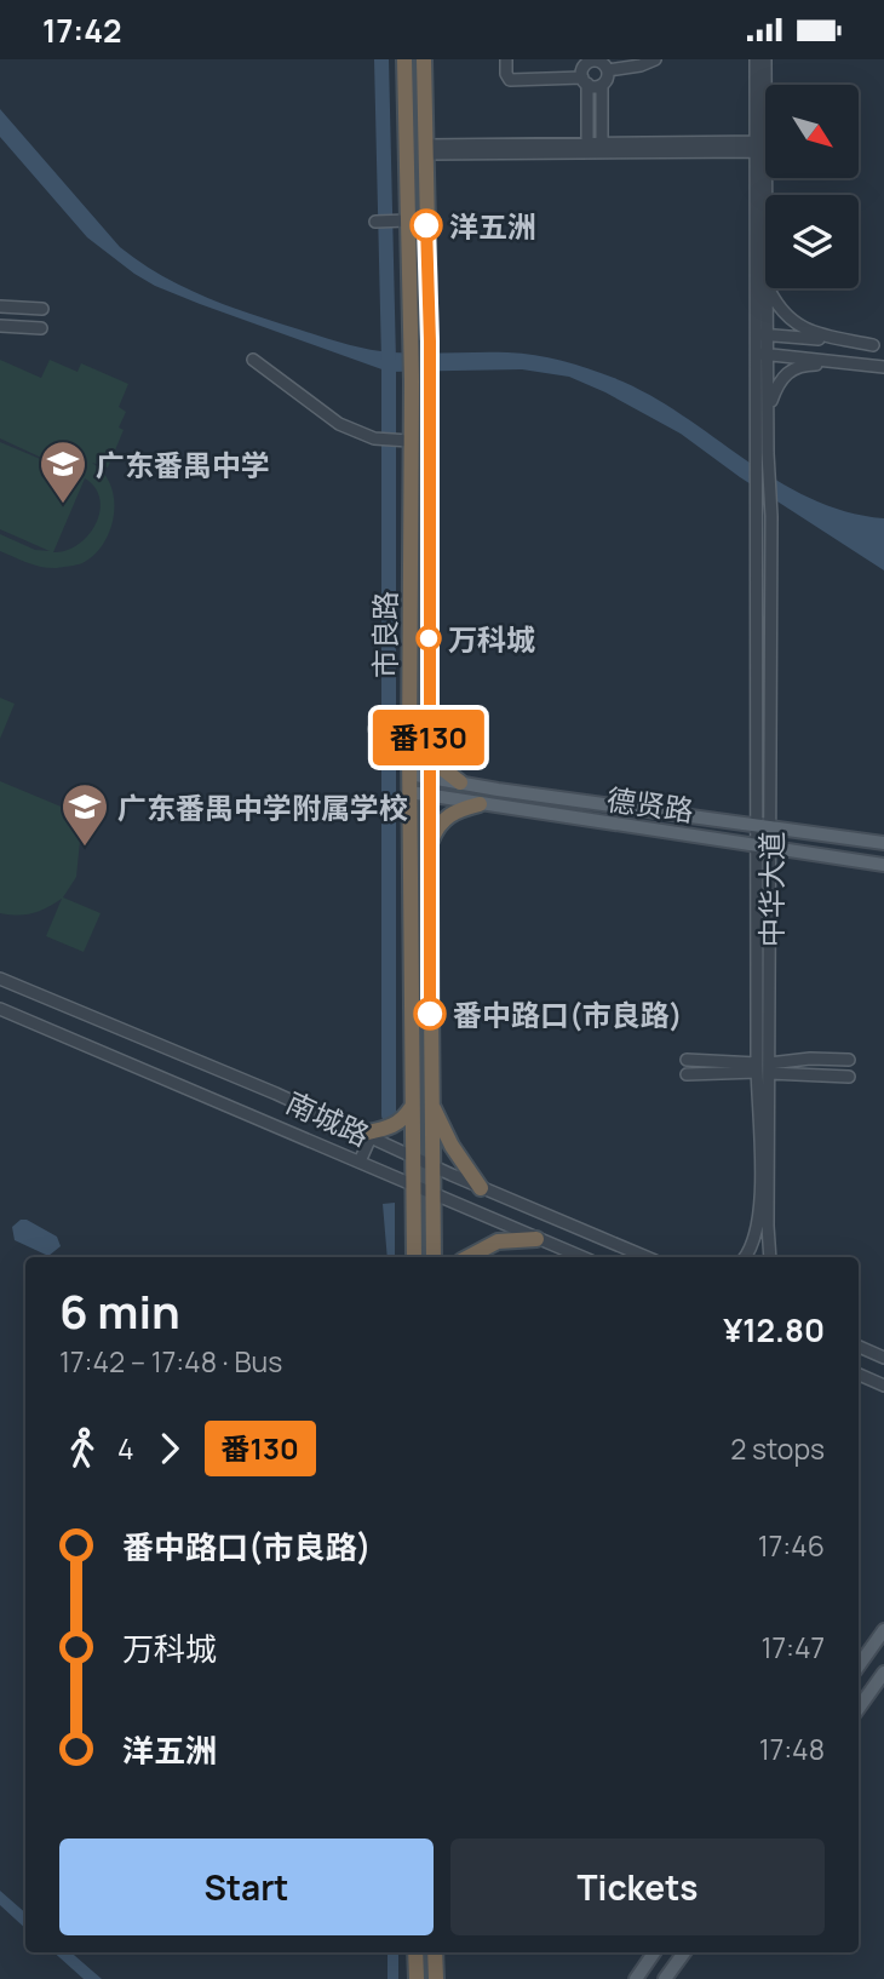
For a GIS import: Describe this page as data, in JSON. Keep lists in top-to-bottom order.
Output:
{
  "streets": {
    "highway": ["市良路"],
    "main road": ["德贤路"],
    "street": ["中华大道", "南城路"]
  },
  "crossings": [
    ["市良路", "德贤路"],
    ["市良路", "南城路"],
    ["德贤路", "中华大道"]
  ],
  "places": {
    "other": ["洋五洲", "万科城", "番中路口(市良路)"],
    "school or university": ["广东番禺中学", "广东番禺中学附属学校"]
  },
  "lines": ["bus line 番130"],
  "north": "bottom right",
  "page": {
    "status": "17:42",
    "on_map": "番130",
    "heading": ["6 min", "17:42 – 17:48 · Bus", "¥12.80"],
    "legs": ["4", "番130", "2 stops"],
    "list": [
      {
        "name": "番中路口(市良路)",
        "value": "17:46"
      },
      {
        "name": "万科城",
        "value": "17:47"
      },
      {
        "name": "洋五洲",
        "value": "17:48"
      }
    ],
    "buttons": ["Start", "Tickets"]
  }
}
